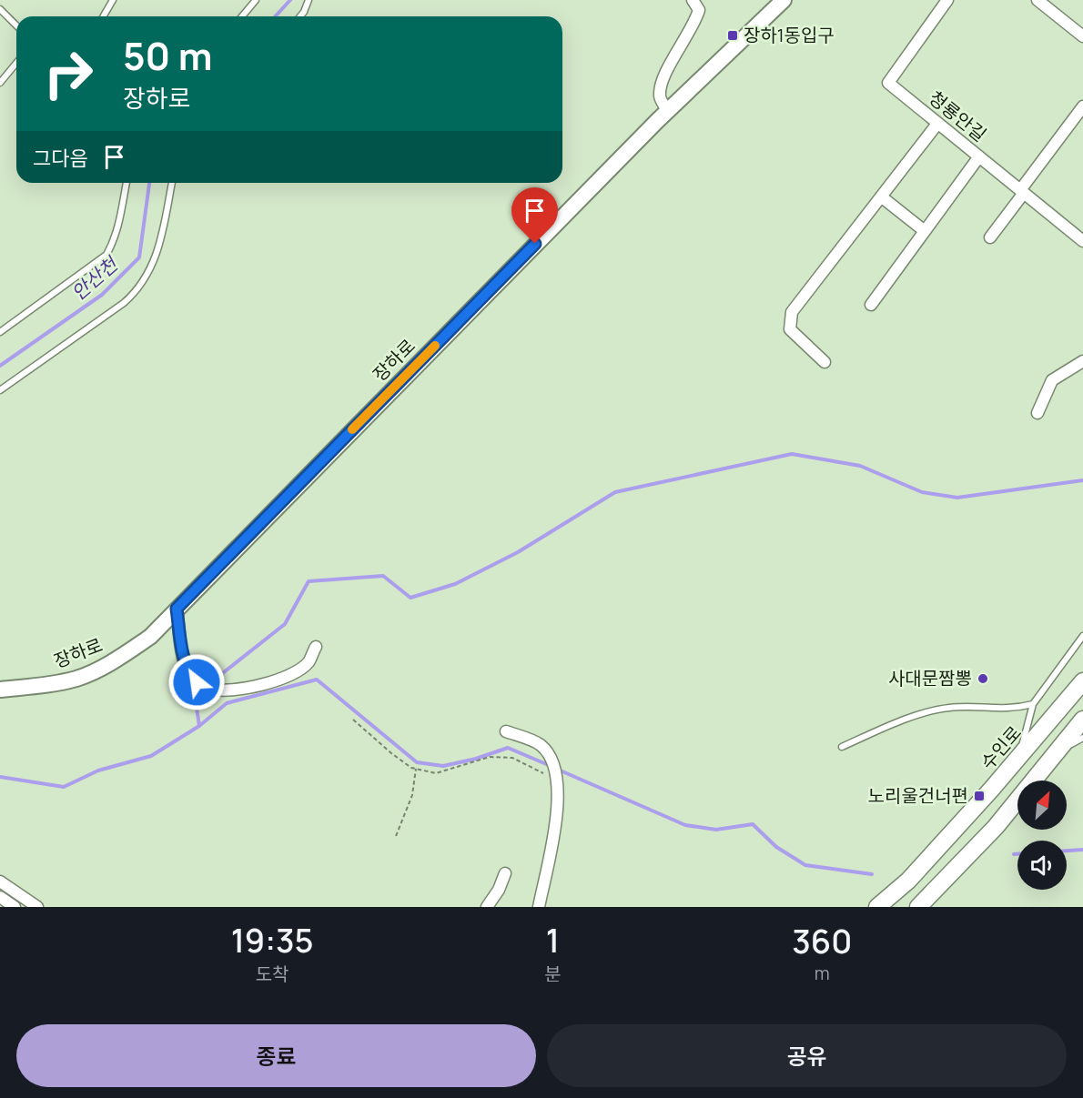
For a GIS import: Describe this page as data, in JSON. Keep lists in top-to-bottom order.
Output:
{
  "streets": {
    "main road": ["수인로"],
    "street": ["청룡안길", "장하로"]
  },
  "water": ["안산천"],
  "places": {
    "transit": ["장하1동입구", "노리울건너편"],
    "other": ["사대문짬뽕"]
  },
  "north": "top right",
  "page": {
    "turn": ["50 m", "장하로"],
    "then": "그다음",
    "eta": [
      "19:35",
      "도착",
      "1",
      "분",
      "360",
      "m"
    ],
    "buttons": ["종료", "공유"]
  }
}
